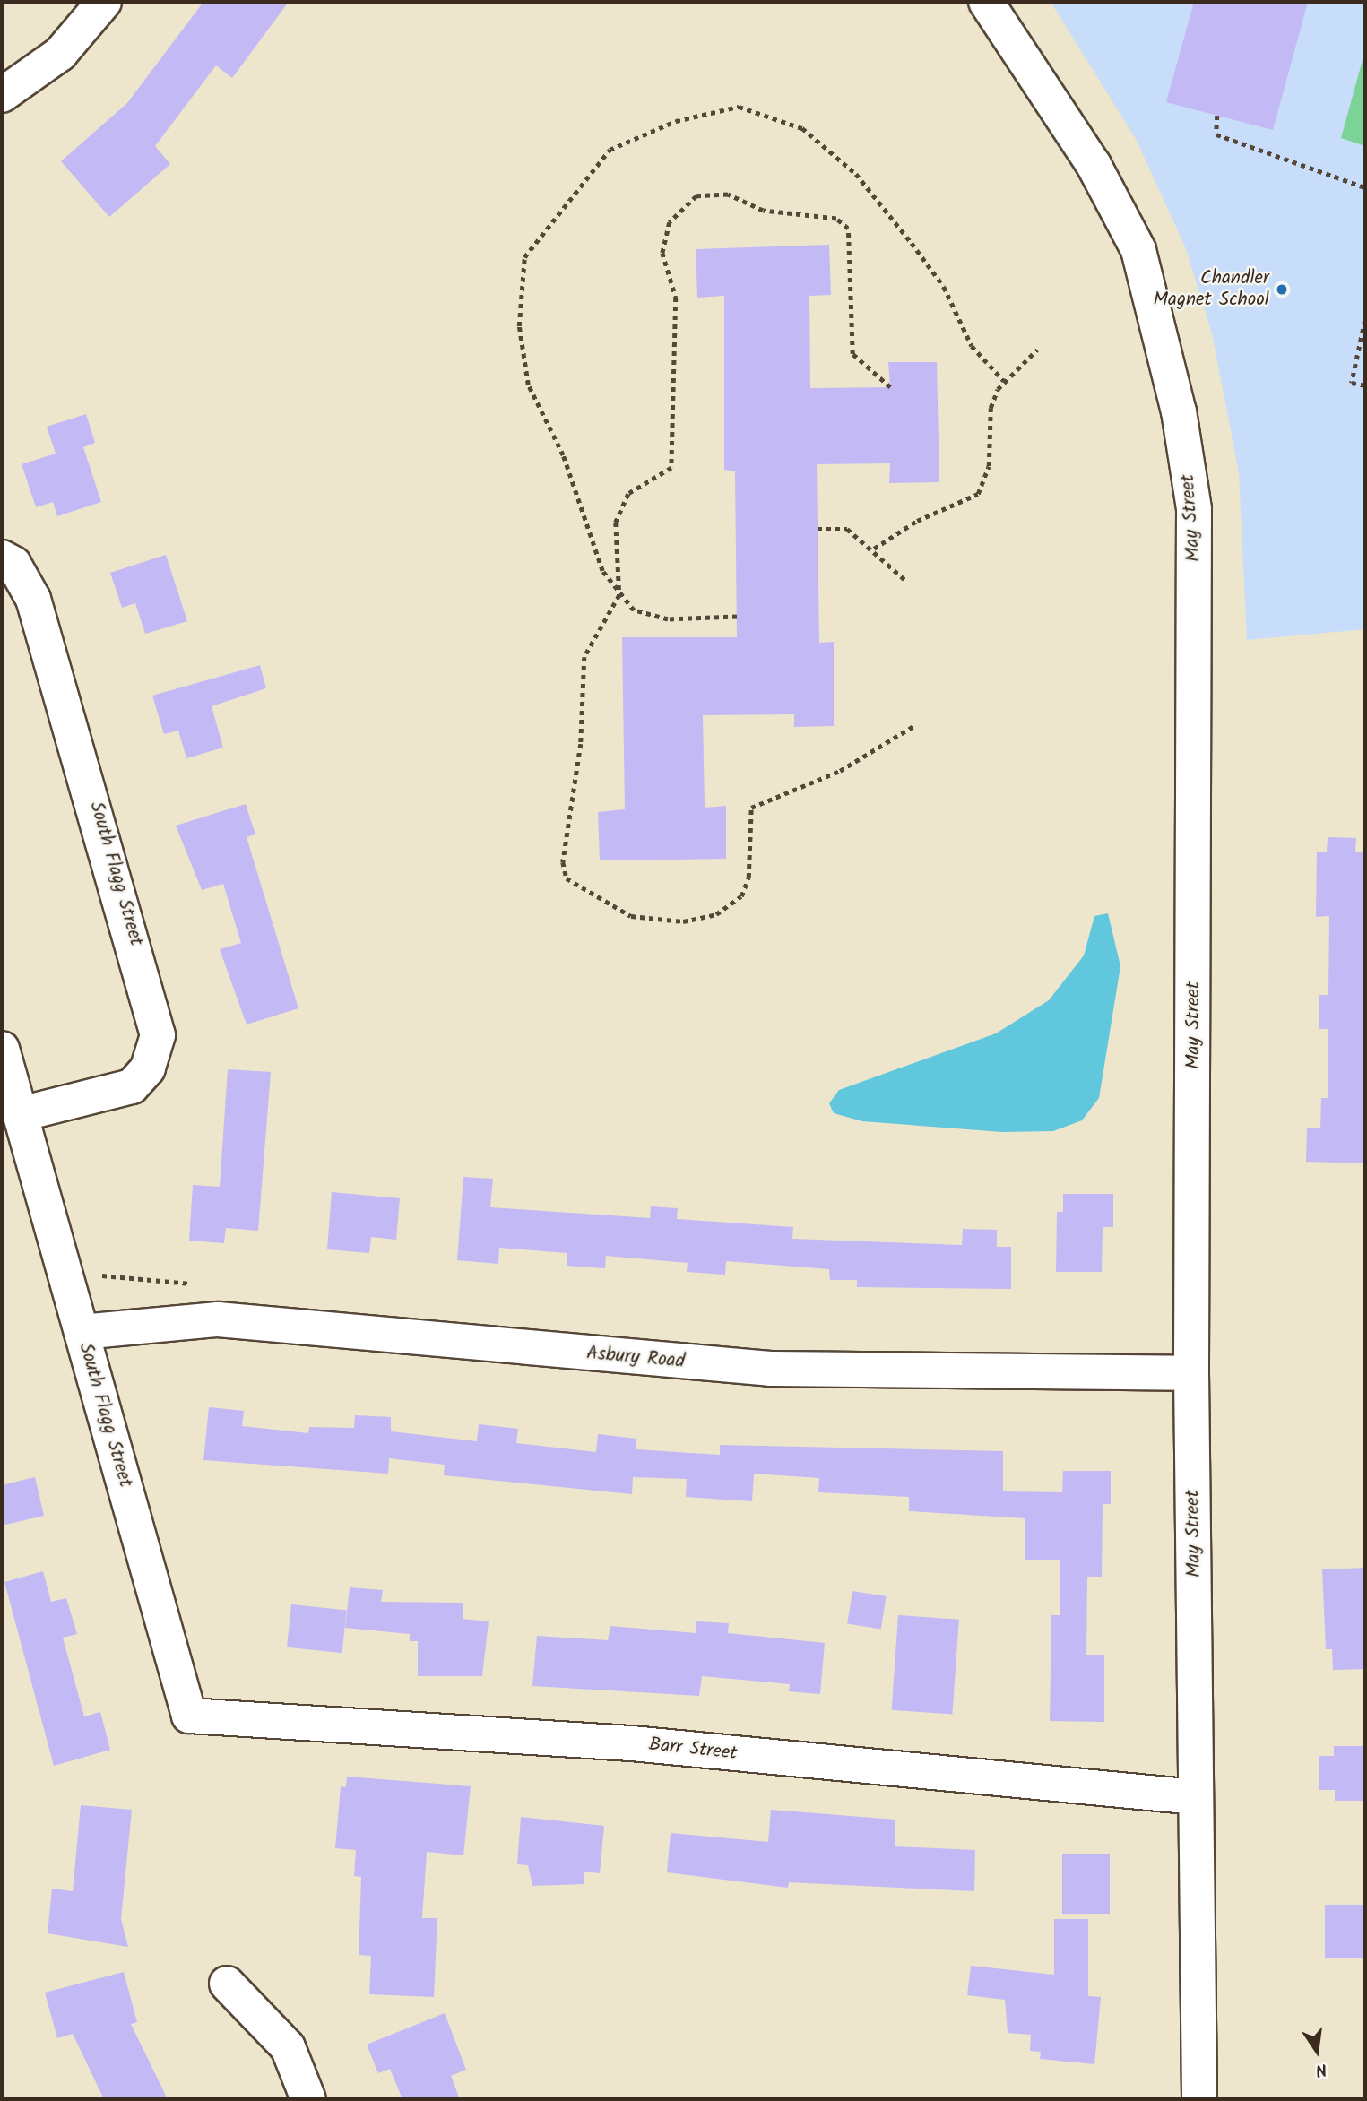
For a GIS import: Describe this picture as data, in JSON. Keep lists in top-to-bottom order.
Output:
{
  "streets": {
    "street": [
      "May Street",
      "South Flagg Street",
      "Asbury Road",
      "Barr Street"
    ]
  },
  "crossings": [
    ["May Street", "Asbury Road"],
    ["May Street", "Barr Street"],
    ["South Flagg Street", "Asbury Road"],
    ["South Flagg Street", "Barr Street"]
  ],
  "places": ["Chandler Magnet School"],
  "north": "bottom"
}
